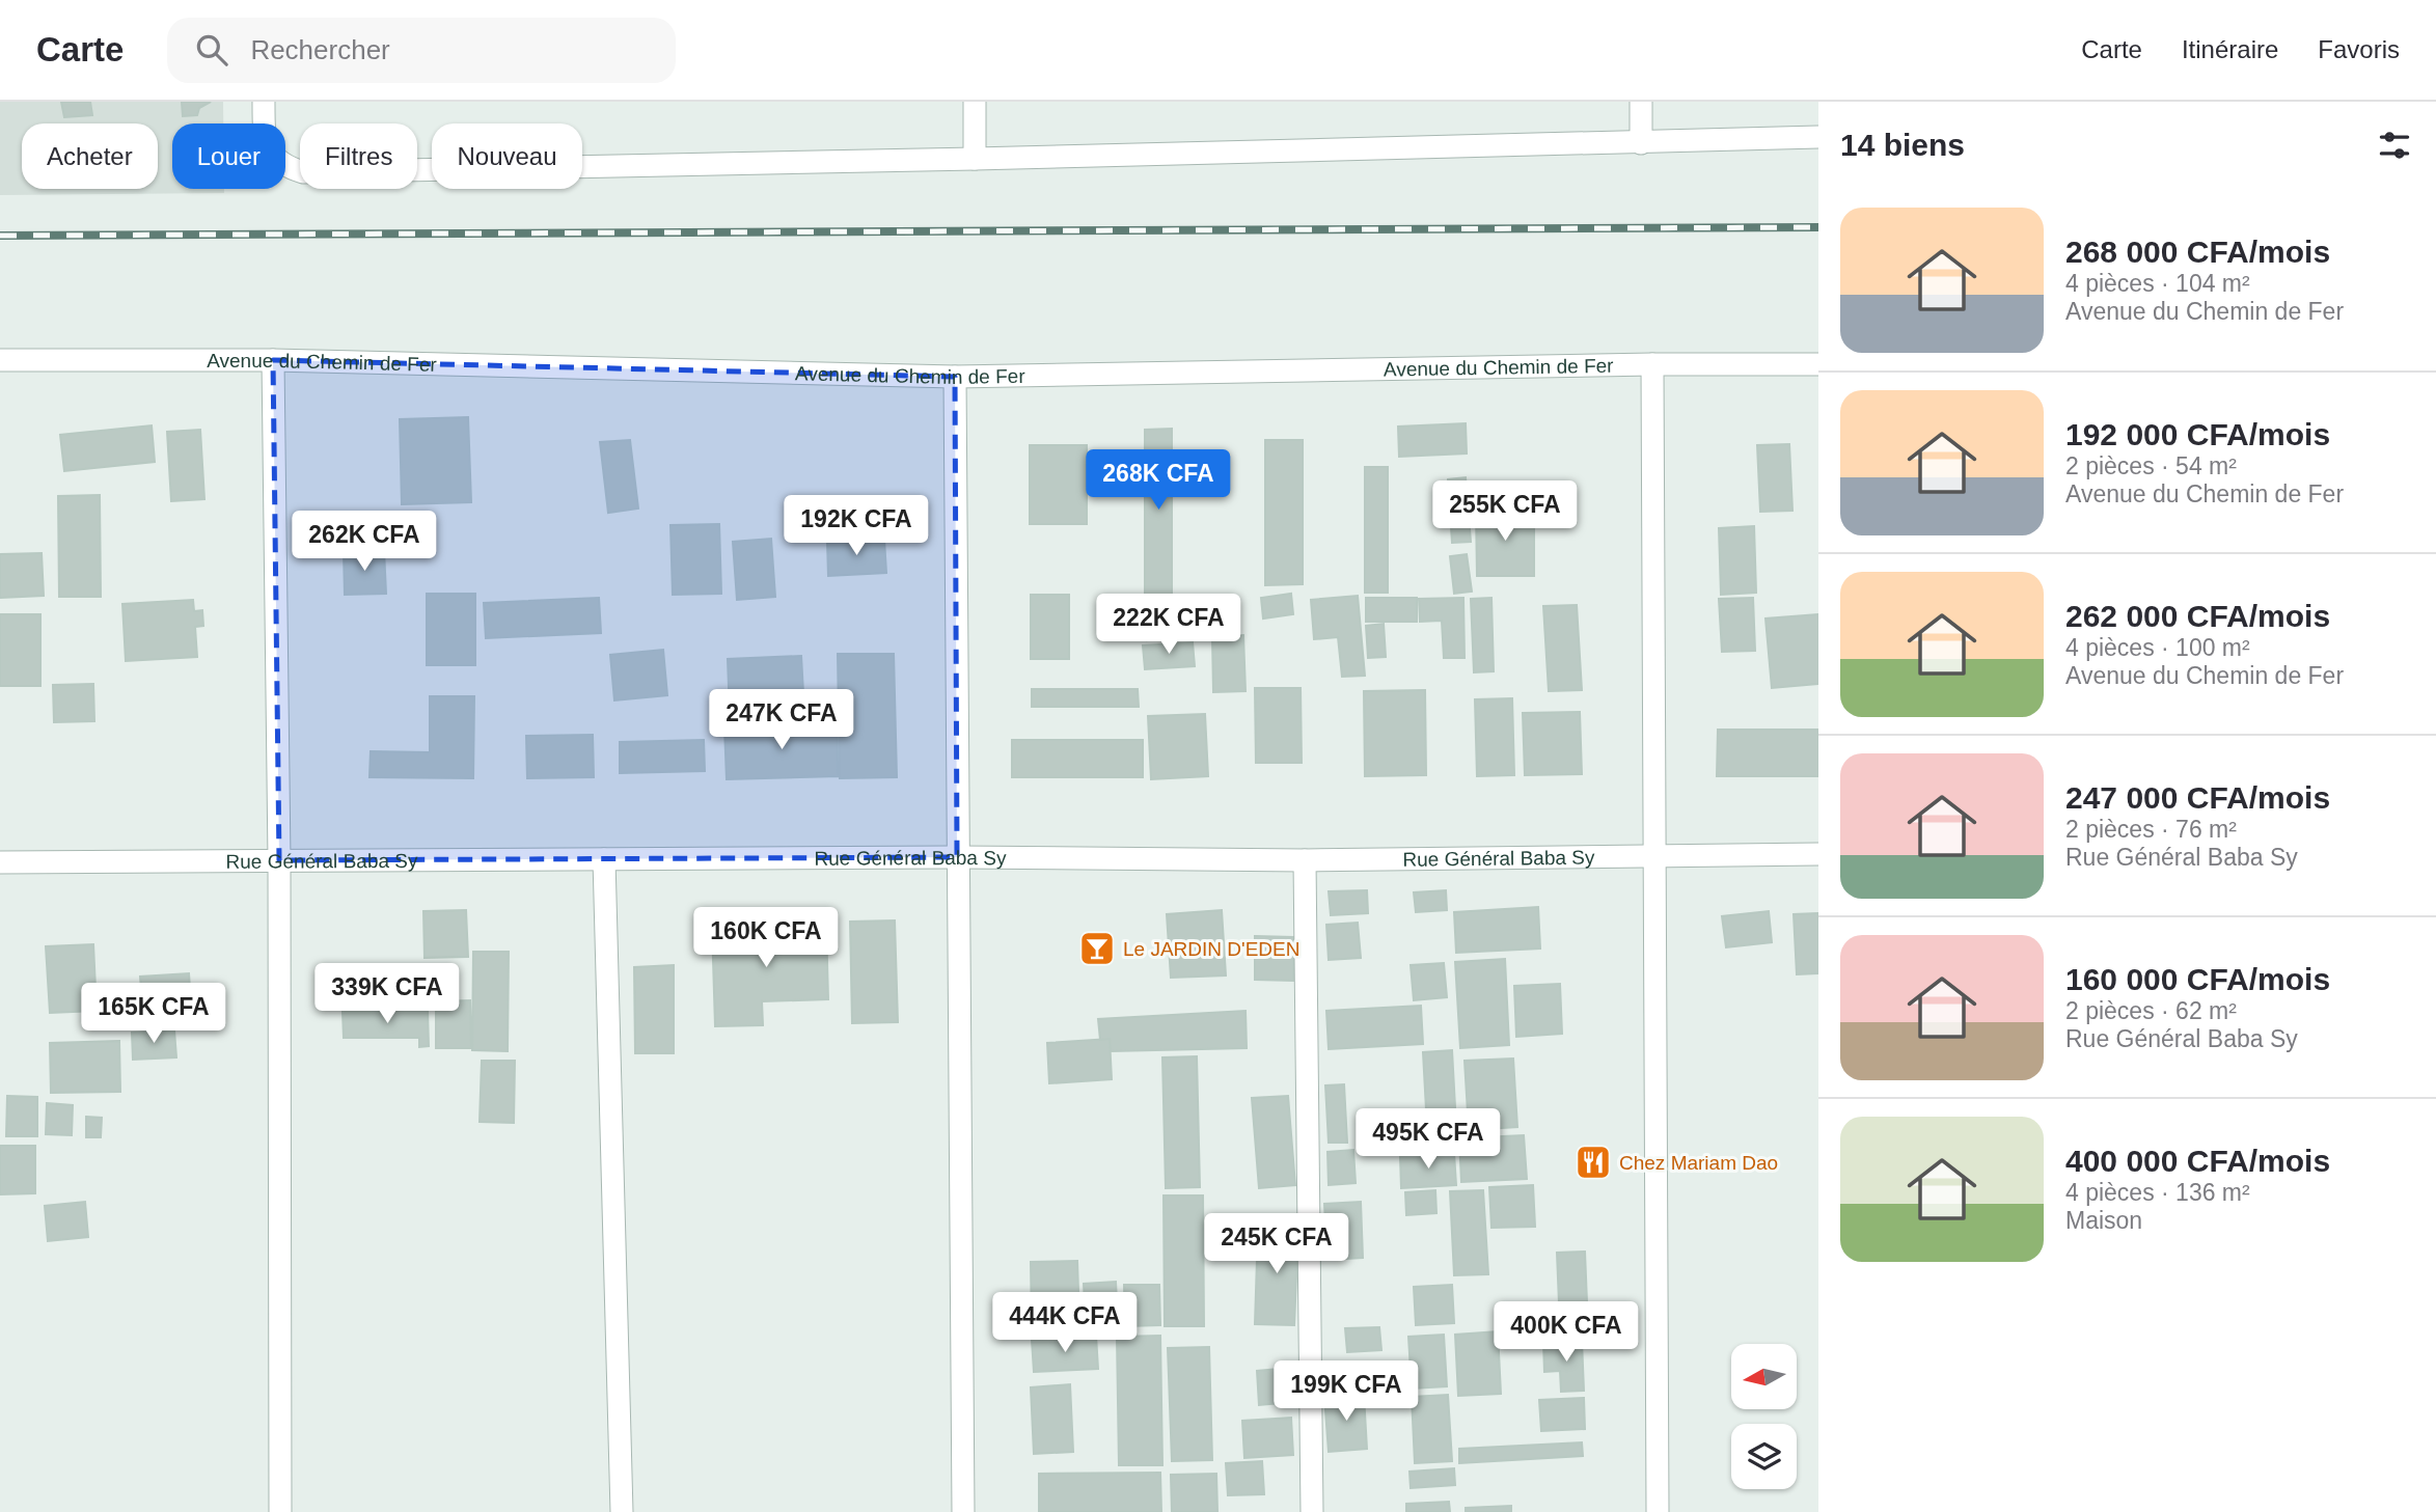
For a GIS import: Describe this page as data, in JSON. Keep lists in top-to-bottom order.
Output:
{
  "streets": {
    "street": ["Avenue du Chemin de Fer", "Rue Général Baba Sy"]
  },
  "places": {
    "bar": ["Le JARDIN D'EDEN"],
    "restaurant": ["Chez Mariam Dao"]
  },
  "north": "left",
  "page": {
    "header": "Carte",
    "search": "Rechercher",
    "nav": ["Carte", "Itinéraire", "Favoris"],
    "heading": "14 biens",
    "chip": [
      "Acheter",
      "Louer",
      "Filtres",
      "Nouveau"
    ],
    "list": [
      {
        "name": "268 000 CFA/mois",
        "note": "4 pièces · 104 m² · Avenue du Chemin de Fer"
      },
      {
        "name": "192 000 CFA/mois",
        "note": "2 pièces · 54 m² · Avenue du Chemin de Fer"
      },
      {
        "name": "262 000 CFA/mois",
        "note": "4 pièces · 100 m² · Avenue du Chemin de Fer"
      },
      {
        "name": "247 000 CFA/mois",
        "note": "2 pièces · 76 m² · Rue Général Baba Sy"
      },
      {
        "name": "160 000 CFA/mois",
        "note": "2 pièces · 62 m² · Rue Général Baba Sy"
      },
      {
        "name": "400 000 CFA/mois",
        "note": "4 pièces · 136 m² · Maison"
      }
    ],
    "price": [
      "268K CFA",
      "255K CFA",
      "192K CFA",
      "262K CFA",
      "222K CFA",
      "247K CFA",
      "160K CFA",
      "339K CFA",
      "165K CFA",
      "495K CFA",
      "245K CFA",
      "444K CFA",
      "400K CFA",
      "199K CFA"
    ]
  }
}
